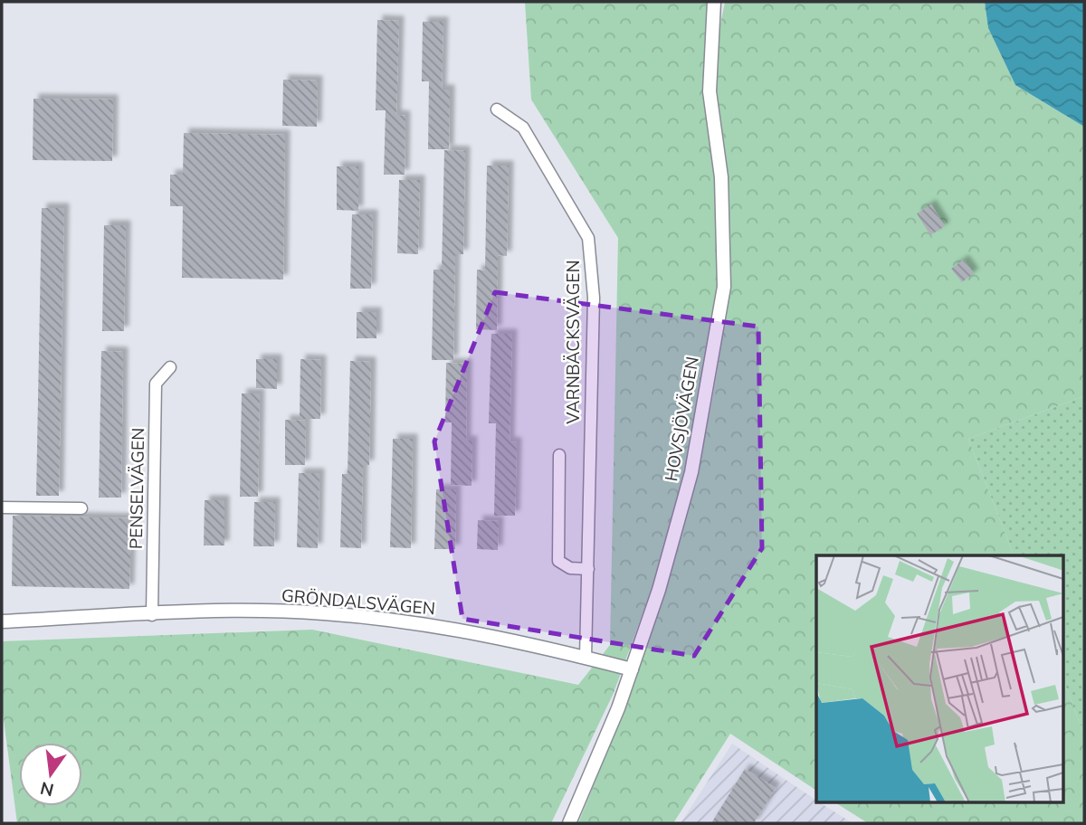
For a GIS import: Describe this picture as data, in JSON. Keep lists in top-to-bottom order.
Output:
{
  "streets": {
    "street": [
      "VARNBÄCKSVÄGEN",
      "HOVSJÖVÄGEN",
      "PENSELVÄGEN",
      "GRÖNDALSVÄGEN"
    ]
  },
  "crossings": [
    ["VARNBÄCKSVÄGEN", "GRÖNDALSVÄGEN"],
    ["HOVSJÖVÄGEN", "GRÖNDALSVÄGEN"],
    ["PENSELVÄGEN", "GRÖNDALSVÄGEN"]
  ],
  "north": "bottom"
}
